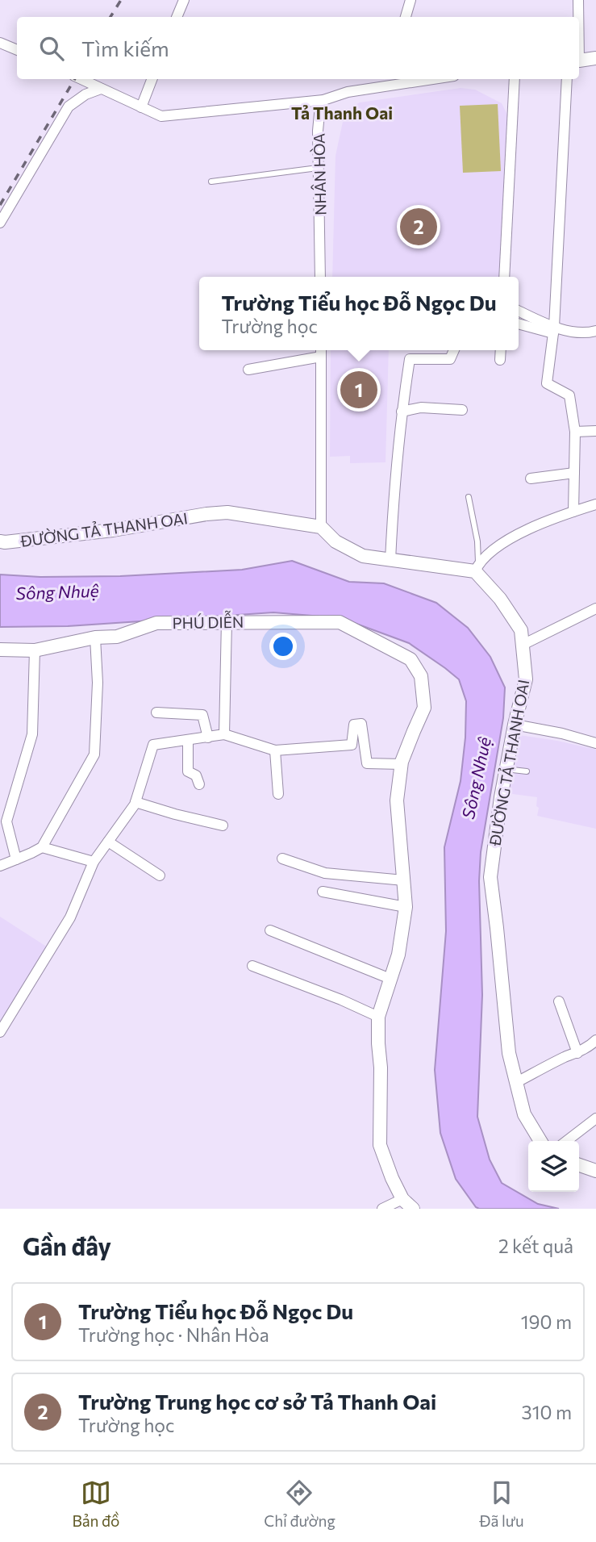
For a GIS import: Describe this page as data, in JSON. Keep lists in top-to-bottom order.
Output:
{
  "streets": {
    "street": ["NHÂN HÒA", "ĐƯỜNG TẢ THANH OAI", "PHÚ DIỄN"]
  },
  "districts": ["Tả Thanh Oai"],
  "water": ["Sông Nhuệ"],
  "page": {
    "search": "Tìm kiếm",
    "pins": ["2", "1"],
    "popup": ["Trường Tiểu học Đỗ Ngọc Du", "Trường học"],
    "heading": ["Gần đây", "2 kết quả"],
    "list": [
      {
        "mark": "1",
        "name": "Trường Tiểu học Đỗ Ngọc Du",
        "note": "Trường học · Nhân Hòa",
        "value": "190 m"
      },
      {
        "mark": "2",
        "name": "Trường Trung học cơ sở Tả Thanh Oai",
        "note": "Trường học",
        "value": "310 m"
      }
    ],
    "nav": ["Bản đồ", "Chỉ đường", "Đã lưu"]
  }
}
